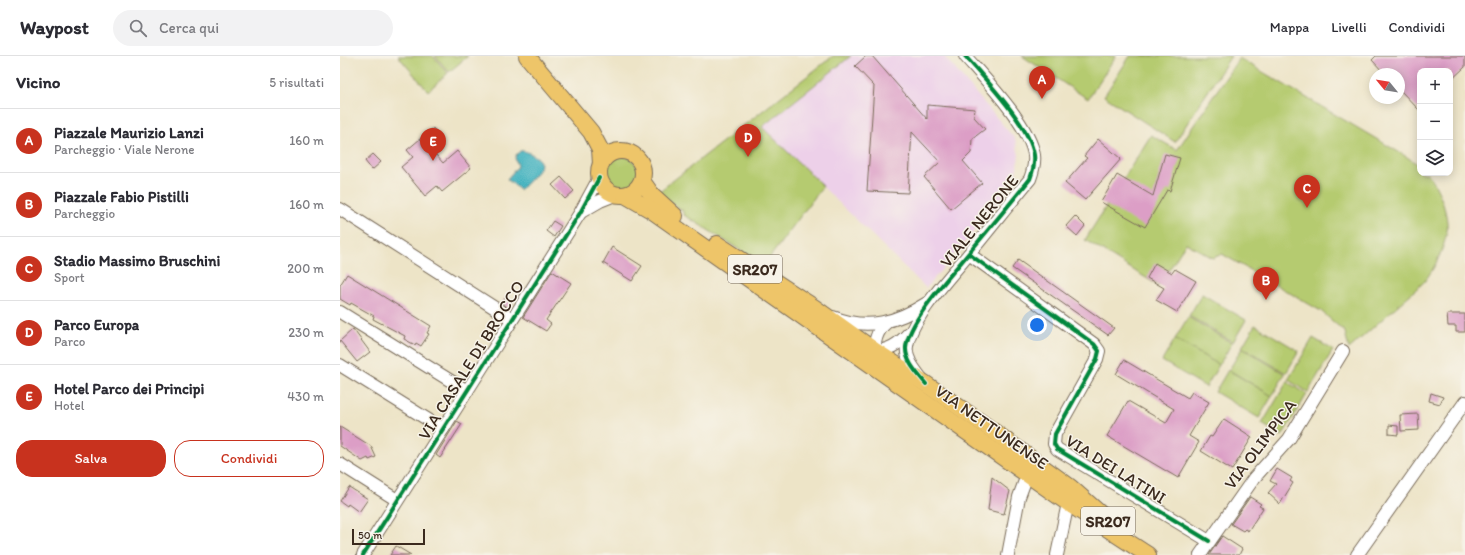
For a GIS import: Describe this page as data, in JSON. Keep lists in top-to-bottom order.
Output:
{
  "streets": {
    "main road": ["SR207", "VIA NETTUNENSE"],
    "street": [
      "VIALE NERONE",
      "VIA CASALE DI BROCCO",
      "VIA OLIMPICA",
      "VIA DEI LATINI"
    ]
  },
  "crossings": [
    ["VIALE NERONE", "VIA NETTUNENSE"],
    ["VIALE NERONE", "VIA DEI LATINI"],
    ["VIA CASALE DI BROCCO", "VIA NETTUNENSE"],
    ["VIA OLIMPICA", "VIA DEI LATINI"]
  ],
  "scale_bar": "50 m",
  "north": "top left",
  "page": {
    "header": "Waypost",
    "search": "Cerca qui",
    "nav": ["Mappa", "Livelli", "Condividi"],
    "heading": ["Vicino", "5 risultati"],
    "pins": [
      "A",
      "D",
      "E",
      "C",
      "B"
    ],
    "map_buttons": ["+", "−"],
    "list": [
      {
        "mark": "A",
        "name": "Piazzale Maurizio Lanzi",
        "note": "Parcheggio · Viale Nerone",
        "value": "160 m"
      },
      {
        "mark": "B",
        "name": "Piazzale Fabio Pistilli",
        "note": "Parcheggio",
        "value": "160 m"
      },
      {
        "mark": "C",
        "name": "Stadio Massimo Bruschini",
        "note": "Sport",
        "value": "200 m"
      },
      {
        "mark": "D",
        "name": "Parco Europa",
        "note": "Parco",
        "value": "230 m"
      },
      {
        "mark": "E",
        "name": "Hotel Parco dei Principi",
        "note": "Hotel",
        "value": "430 m"
      }
    ],
    "buttons": ["Salva", "Condividi"],
    "scale": "50 m"
  }
}
